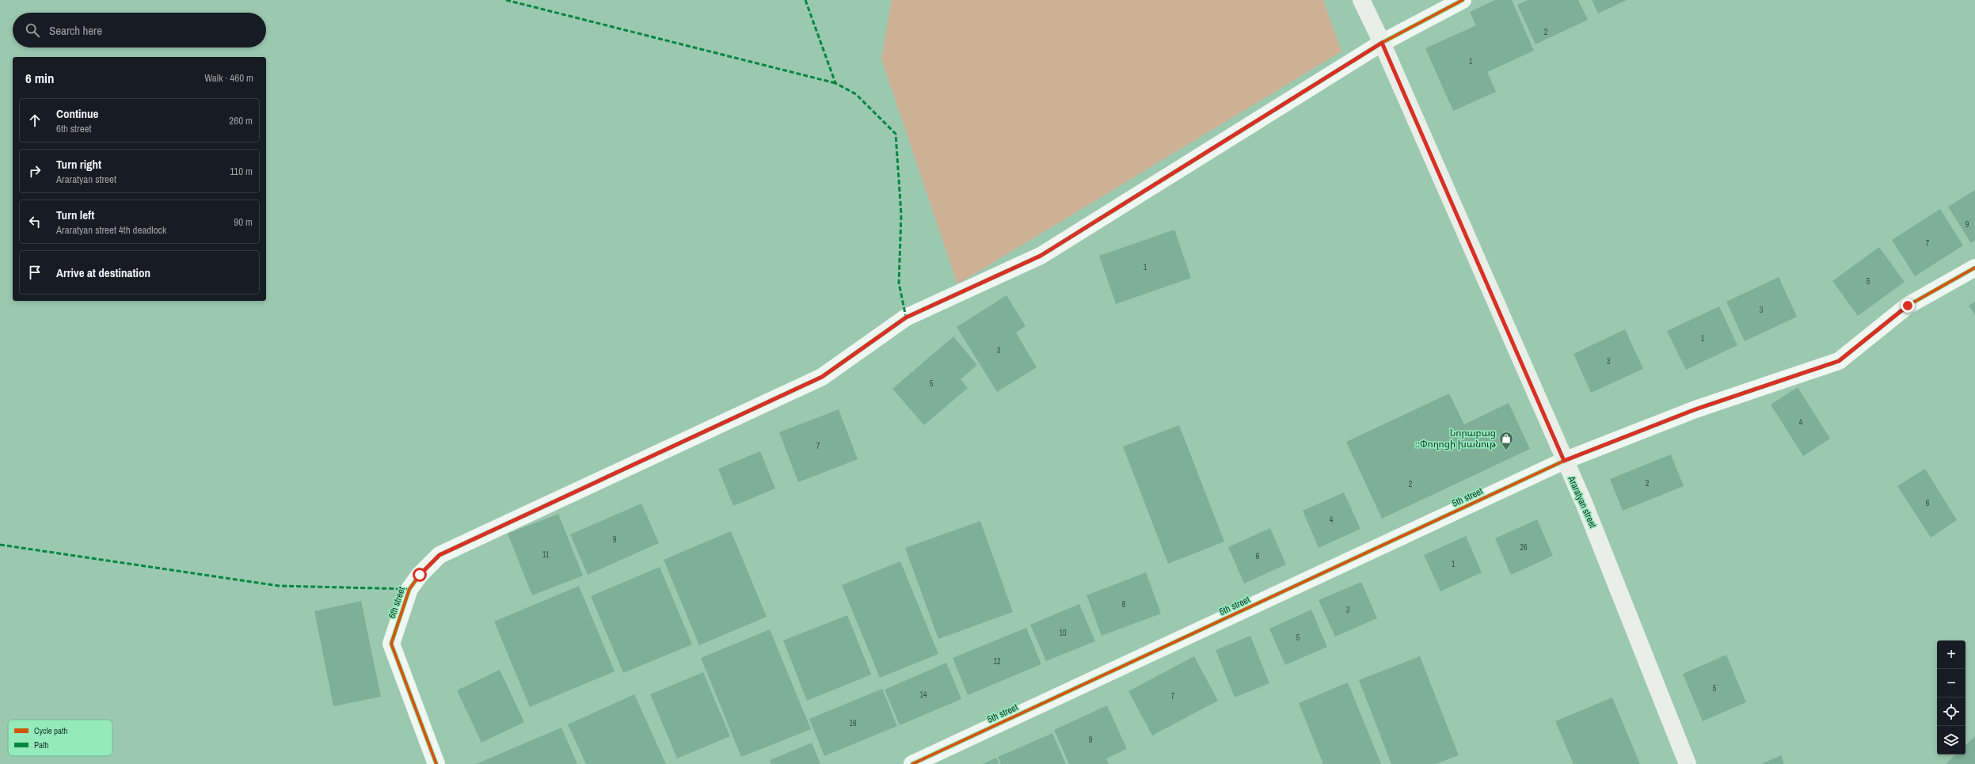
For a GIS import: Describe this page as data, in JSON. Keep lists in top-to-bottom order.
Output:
{
  "streets": {
    "main road": ["Araratyan street"],
    "street": ["5th street", "6th street"]
  },
  "crossings": [
    ["5th street", "Araratyan street"],
    ["Araratyan street", "6th street"]
  ],
  "places": {
    "shop": ["Նորաբաց ։։Փողոցի խանութ"]
  },
  "house_numbers": [
    "2",
    "1",
    "9",
    "7",
    "1",
    "5",
    "3",
    "1",
    "3",
    "3",
    "5",
    "4",
    "7",
    "2",
    "2",
    "6",
    "4",
    "9",
    "26",
    "11",
    "6",
    "1",
    "8",
    "3",
    "10",
    "5",
    "12",
    "5",
    "14",
    "7",
    "16",
    "9"
  ],
  "legend": ["Cycle path", "Path"],
  "page": {
    "search": "Search here",
    "heading": ["6 min", "Walk · 460 m"],
    "list": [
      ["Continue", "6th street", "260 m"],
      ["Turn right", "Araratyan street", "110 m"],
      ["Turn left", "Araratyan street 4th deadlock", "90 m"],
      "Arrive at destination"
    ],
    "map_buttons": ["+", "−"]
  }
}
